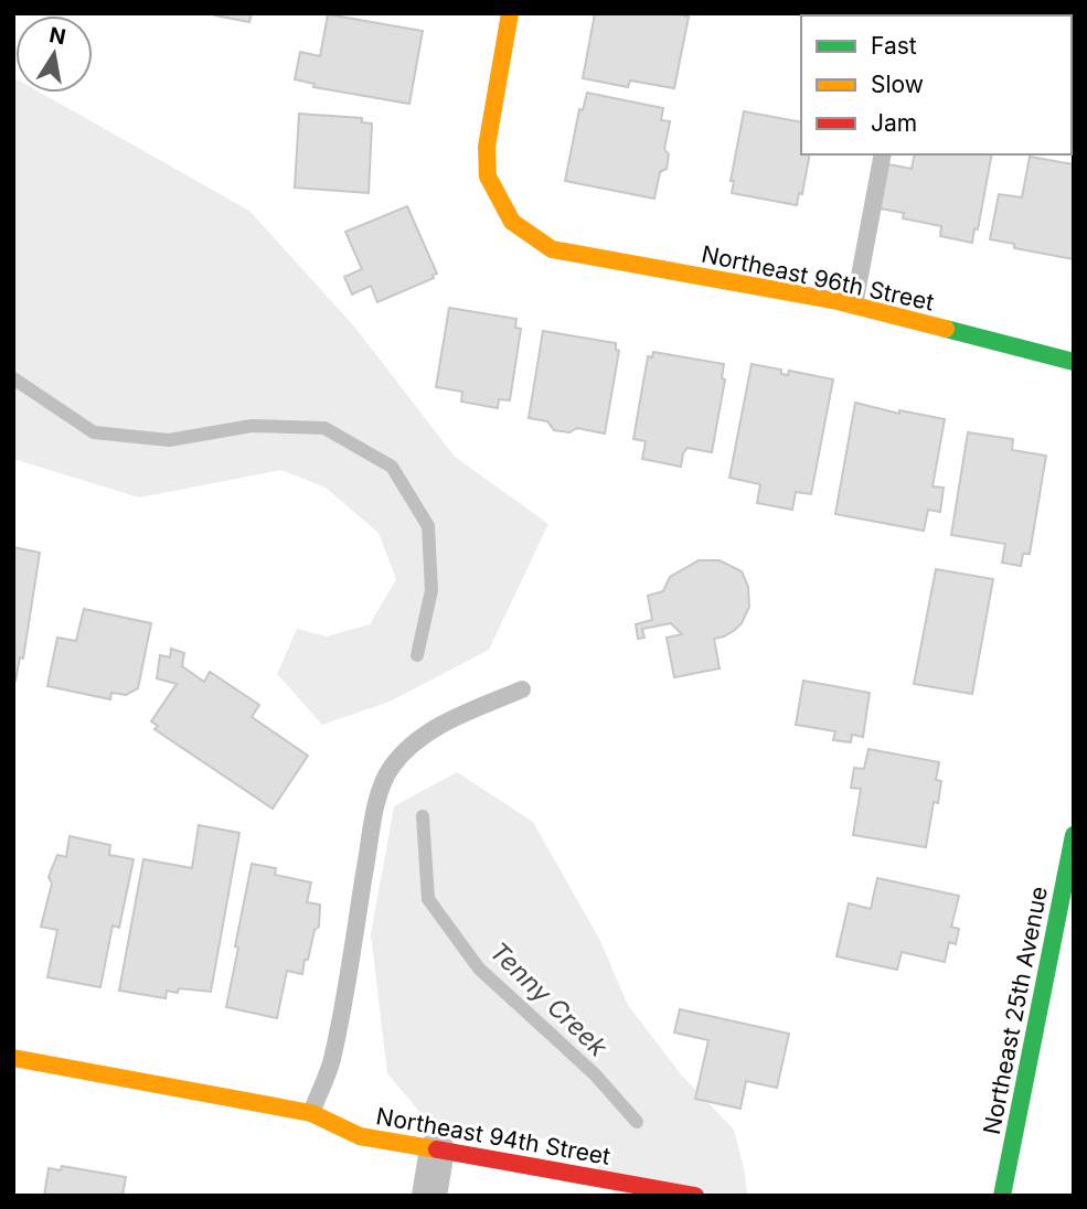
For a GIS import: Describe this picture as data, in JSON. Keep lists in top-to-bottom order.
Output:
{
  "streets": {
    "street": ["Northeast 96th Street", "Northeast 25th Avenue", "Northeast 94th Street"]
  },
  "water": ["Tenny Creek"],
  "legend": ["Fast", "Slow", "Jam"],
  "north": "top"
}
